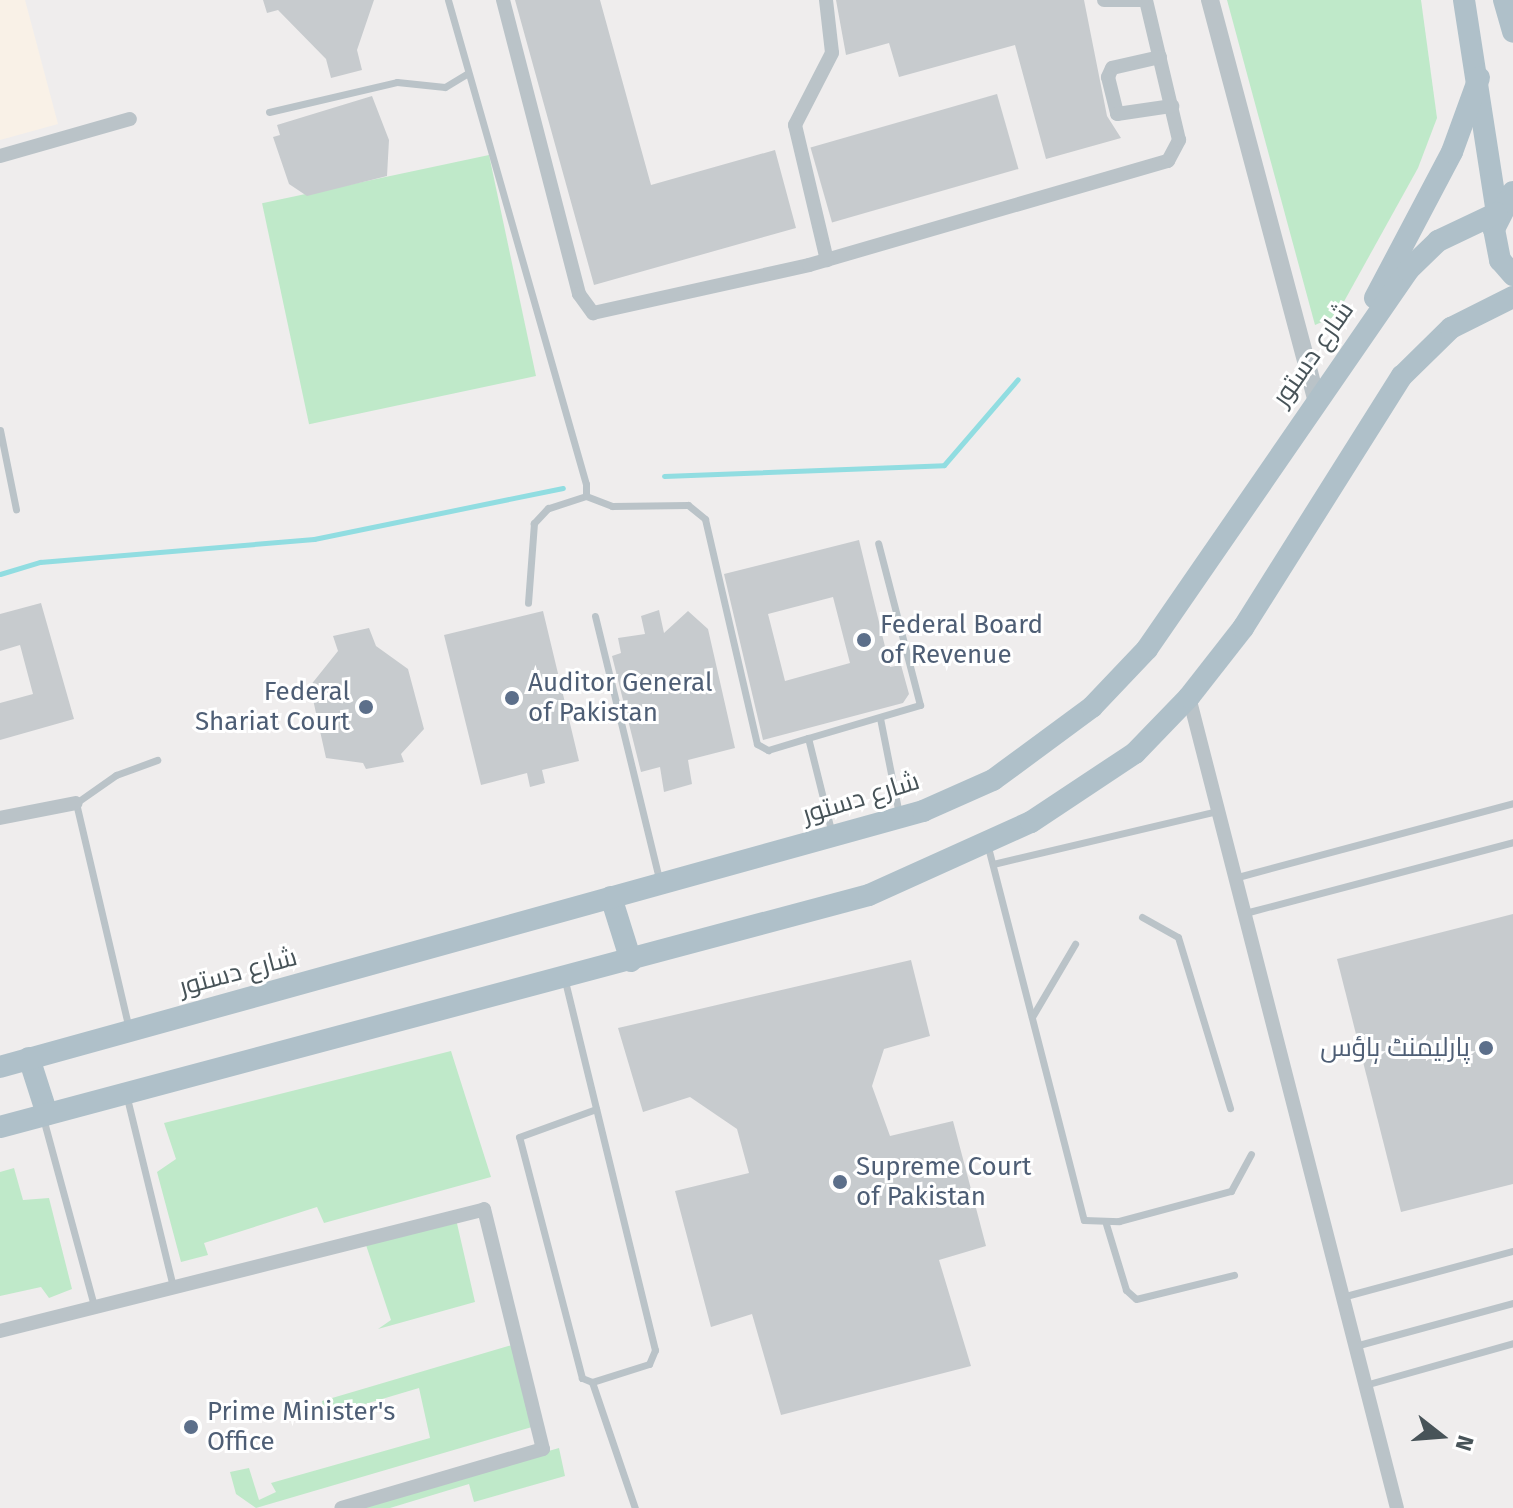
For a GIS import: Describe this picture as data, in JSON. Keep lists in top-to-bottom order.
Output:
{
  "streets": {
    "main road": ["شارع دستور"]
  },
  "places": [
    "Federal Board of Revenue",
    "Auditor General of Pakistan",
    "Federal Shariat Court",
    "پارلیمنٹ ہاؤس",
    "Supreme Court of Pakistan",
    "Prime Minister's Office"
  ],
  "north": "right"
}
